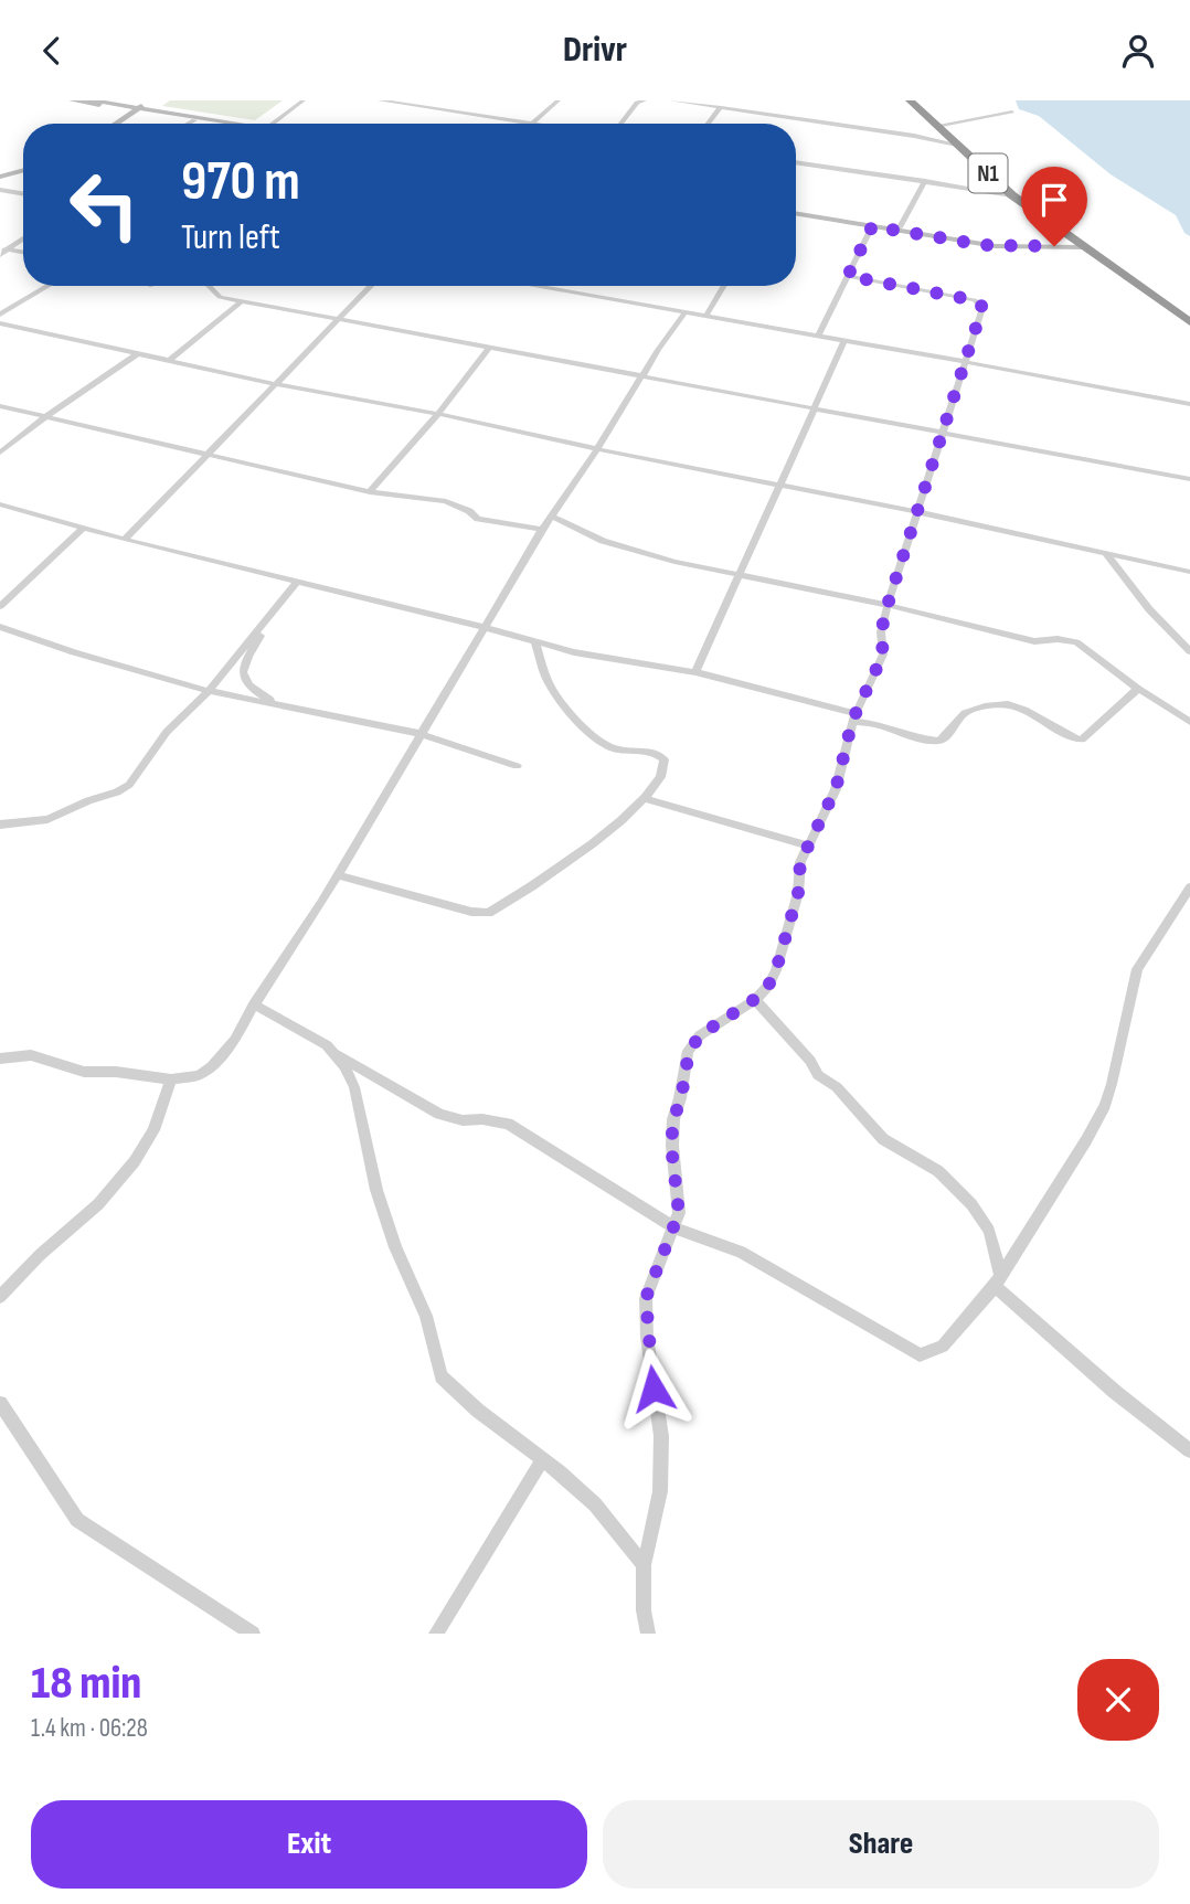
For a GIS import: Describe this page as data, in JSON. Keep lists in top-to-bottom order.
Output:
{
  "streets": {
    "highway": ["N1"]
  },
  "page": {
    "header": "Drivr",
    "turn": ["970 m", "Turn left"],
    "heading": ["18 min", "1.4 km · 06:28"],
    "buttons": ["Exit", "Share"]
  }
}
